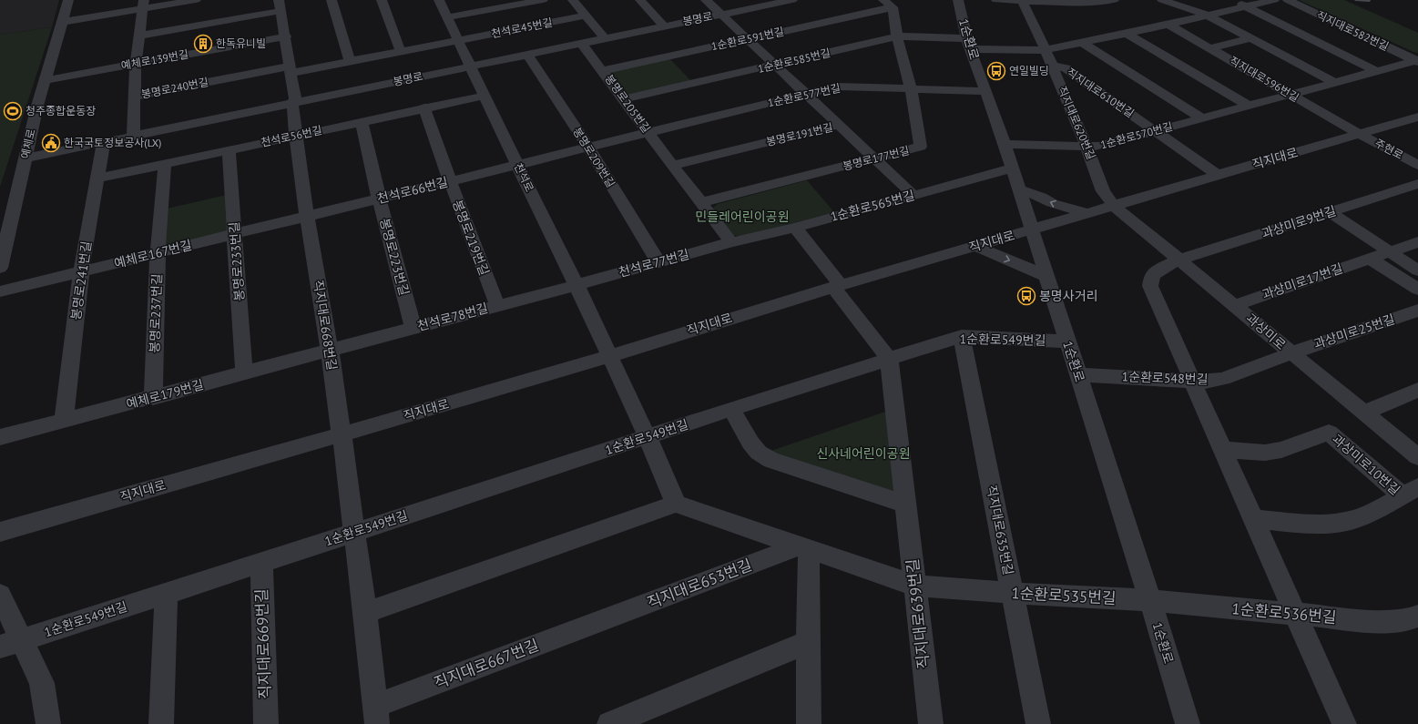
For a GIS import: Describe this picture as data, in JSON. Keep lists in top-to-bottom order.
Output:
{
  "streets": {
    "street": [
      "봉명로",
      "천석로45번길",
      "직지대로582번길",
      "1순환로591번길",
      "1순환로",
      "예체로139번길",
      "1순환로585번길",
      "직지대로596번길",
      "봉명로240번길",
      "직지대로610번길",
      "1순환로577번길",
      "봉명로205번길",
      "직지대로620번길",
      "봉명로191번길",
      "1순환로570번길",
      "천석로56번길",
      "예체로",
      "주현로",
      "봉명로209번길",
      "봉명로177번길",
      "직지대로",
      "천석로",
      "천석로66번길",
      "1순환로565번길",
      "과상미로9번길",
      "봉명로219번길",
      "예체로167번길",
      "봉명로223번길",
      "봉명로233번길",
      "천석로77번길",
      "봉명로241번길",
      "과상미로17번길",
      "봉명로237번길",
      "천석로78번길",
      "직지대로668번길",
      "과상미로",
      "과상미로25번길",
      "1순환로549번길",
      "1순환로548번길",
      "예체로179번길",
      "과상미로10번길",
      "직지대로635번길",
      "직지대로653번길",
      "1순환로535번길",
      "1순환로536번길",
      "직지대로639번길",
      "직지대로669번길",
      "직지대로667번길"
    ]
  },
  "crossings": [
    ["봉명로", "봉명로240번길"],
    ["봉명로", "봉명로205번길"],
    ["봉명로", "봉명로191번길"],
    ["봉명로", "예체로"],
    ["봉명로", "봉명로209번길"],
    ["봉명로", "천석로"],
    ["봉명로", "봉명로241번길"],
    ["봉명로", "직지대로668번길"],
    ["천석로45번길", "봉명로240번길"],
    ["천석로45번길", "천석로"],
    ["직지대로582번길", "1순환로570번길"],
    ["1순환로591번길", "봉명로205번길"],
    ["1순환로591번길", "봉명로191번길"],
    ["1순환로591번길", "봉명로177번길"],
    ["1순환로", "1순환로585번길"],
    ["1순환로", "1순환로577번길"],
    ["1순환로", "1순환로570번길"],
    ["1순환로", "직지대로"],
    ["1순환로", "1순환로565번길"],
    ["1순환로", "1순환로549번길"],
    ["1순환로", "1순환로548번길"],
    ["1순환로", "1순환로535번길"],
    ["1순환로", "1순환로536번길"],
    ["예체로139번길", "봉명로240번길"],
    ["예체로139번길", "예체로"],
    ["예체로139번길", "직지대로668번길"],
    ["1순환로585번길", "직지대로596번길"],
    ["1순환로585번길", "봉명로205번길"],
    ["1순환로585번길", "직지대로620번길"],
    ["1순환로585번길", "봉명로191번길"],
    ["1순환로585번길", "1순환로570번길"],
    ["1순환로585번길", "봉명로177번길"],
    ["직지대로596번길", "1순환로570번길"],
    ["직지대로596번길", "주현로"],
    ["직지대로596번길", "직지대로"],
    ["봉명로240번길", "직지대로668번길"],
    ["직지대로610번길", "직지대로620번길"],
    ["직지대로610번길", "1순환로570번길"],
    ["직지대로610번길", "직지대로"],
    ["1순환로577번길", "봉명로205번길"],
    ["1순환로577번길", "봉명로191번길"],
    ["1순환로577번길", "봉명로209번길"],
    ["1순환로577번길", "봉명로177번길"],
    ["1순환로577번길", "천석로66번길"],
    ["봉명로205번길", "봉명로191번길"],
    ["봉명로205번길", "봉명로177번길"],
    ["봉명로205번길", "1순환로565번길"],
    ["봉명로205번길", "천석로77번길"],
    ["직지대로620번길", "1순환로570번길"],
    ["직지대로620번길", "직지대로"],
    ["직지대로620번길", "과상미로"],
    ["봉명로191번길", "봉명로177번길"],
    ["봉명로191번길", "1순환로565번길"],
    ["천석로56번길", "천석로"],
    ["천석로56번길", "봉명로219번길"],
    ["천석로56번길", "봉명로223번길"],
    ["천석로56번길", "봉명로233번길"],
    ["천석로56번길", "봉명로241번길"],
    ["천석로56번길", "봉명로237번길"],
    ["천석로56번길", "직지대로668번길"],
    ["주현로", "직지대로"],
    ["봉명로209번길", "천석로66번길"],
    ["봉명로209번길", "천석로77번길"],
    ["직지대로", "천석로"],
    ["직지대로", "직지대로668번길"],
    ["직지대로", "과상미로"],
    ["직지대로", "직지대로667번길"],
    ["천석로", "천석로66번길"],
    ["천석로", "천석로77번길"],
    ["천석로", "천석로78번길"],
    ["천석로66번길", "봉명로219번길"],
    ["천석로66번길", "예체로167번길"],
    ["천석로66번길", "봉명로223번길"],
    ["천석로66번길", "직지대로668번길"],
    ["1순환로565번길", "천석로77번길"],
    ["과상미로9번길", "과상미로"],
    ["봉명로219번길", "천석로78번길"],
    ["예체로167번길", "봉명로233번길"],
    ["예체로167번길", "봉명로241번길"],
    ["예체로167번길", "봉명로237번길"],
    ["예체로167번길", "직지대로668번길"],
    ["봉명로223번길", "천석로78번길"],
    ["봉명로233번길", "예체로179번길"],
    ["천석로77번길", "천석로78번길"],
    ["봉명로241번길", "예체로179번길"],
    ["과상미로17번길", "과상미로"],
    ["봉명로237번길", "예체로179번길"],
    ["천석로78번길", "직지대로668번길"],
    ["천석로78번길", "예체로179번길"],
    ["직지대로668번길", "예체로179번길"],
    ["직지대로668번길", "직지대로667번길"],
    ["과상미로", "과상미로25번길"],
    ["과상미로", "1순환로548번길"],
    ["과상미로25번길", "1순환로548번길"],
    ["1순환로549번길", "직지대로635번길"],
    ["1순환로549번길", "직지대로639번길"],
    ["1순환로549번길", "직지대로669번길"],
    ["1순환로549번길", "직지대로667번길"],
    ["직지대로635번길", "1순환로535번길"],
    ["직지대로653번길", "1순환로535번길"],
    ["직지대로653번길", "직지대로667번길"],
    ["1순환로535번길", "1순환로536번길"],
    ["1순환로535번길", "직지대로639번길"]
  ],
  "parks": ["민들레어린이공원", "신사네어린이공원"],
  "places": {
    "building": ["한독유니빌"],
    "bus stop": ["연일빌딩", "봉명사거리"],
    "sports": ["청주종합운동장"],
    "public building": ["한국국토정보공사(LX)"]
  }
}
